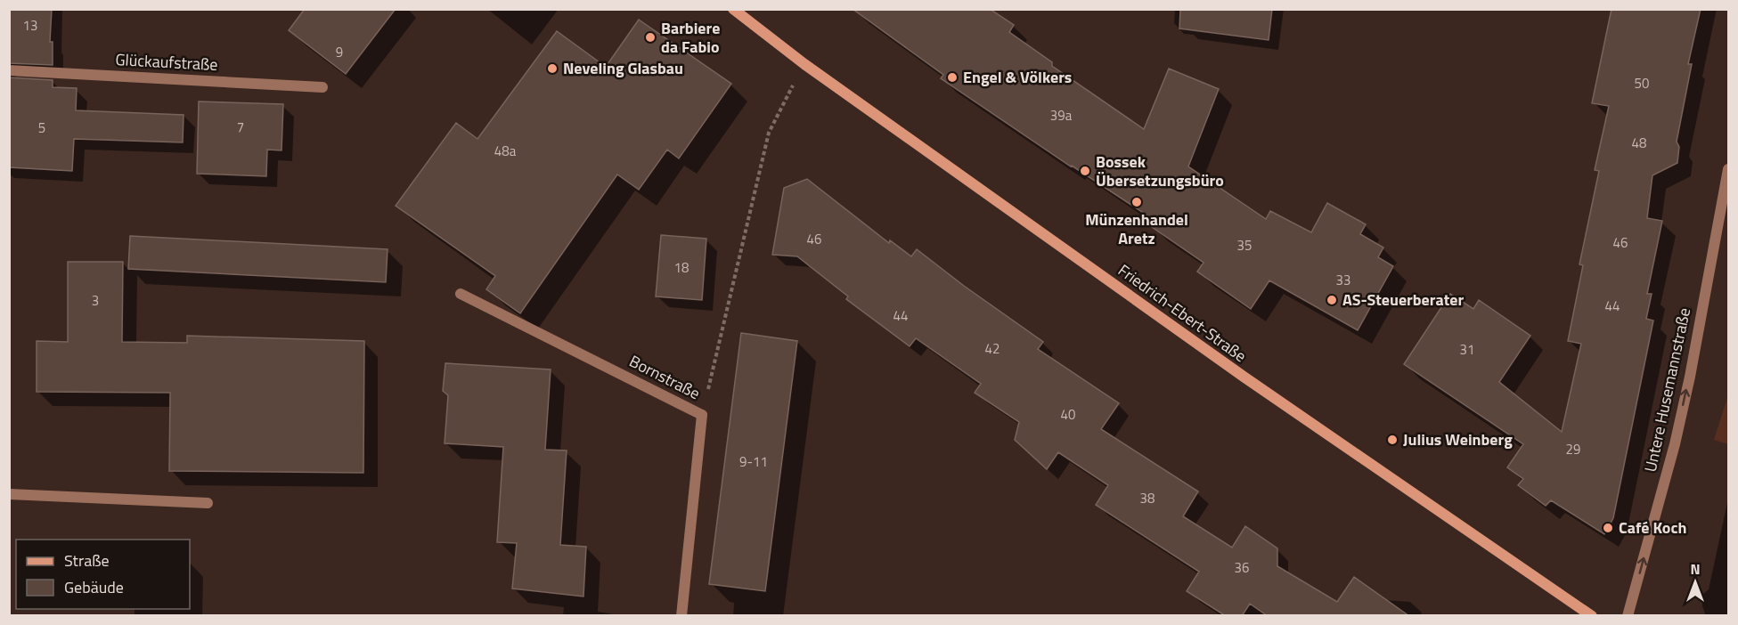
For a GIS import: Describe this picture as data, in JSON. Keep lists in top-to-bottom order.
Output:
{
  "streets": {
    "main road": ["Friedrich-Ebert-Straße"],
    "street": ["Glückaufstraße", "Bornstraße", "Untere Husemannstraße"]
  },
  "one_way": ["Untere Husemannstraße"],
  "places": [
    "Barbiere da Fabio",
    "Neveling Glasbau",
    "Engel & Völkers",
    "Bossek Übersetzungsbüro",
    "Münzenhandel Aretz",
    "AS-Steuerberater",
    "Julius Weinberg",
    "Café Koch"
  ],
  "house_numbers": [
    "13",
    "9",
    "50",
    "39a",
    "7",
    "5",
    "48",
    "48a",
    "46",
    "46",
    "35",
    "18",
    "33",
    "3",
    "44",
    "44",
    "42",
    "31",
    "40",
    "29",
    "9-11",
    "38",
    "36"
  ],
  "legend": ["Straße", "Gebäude"],
  "north": "top"
}
